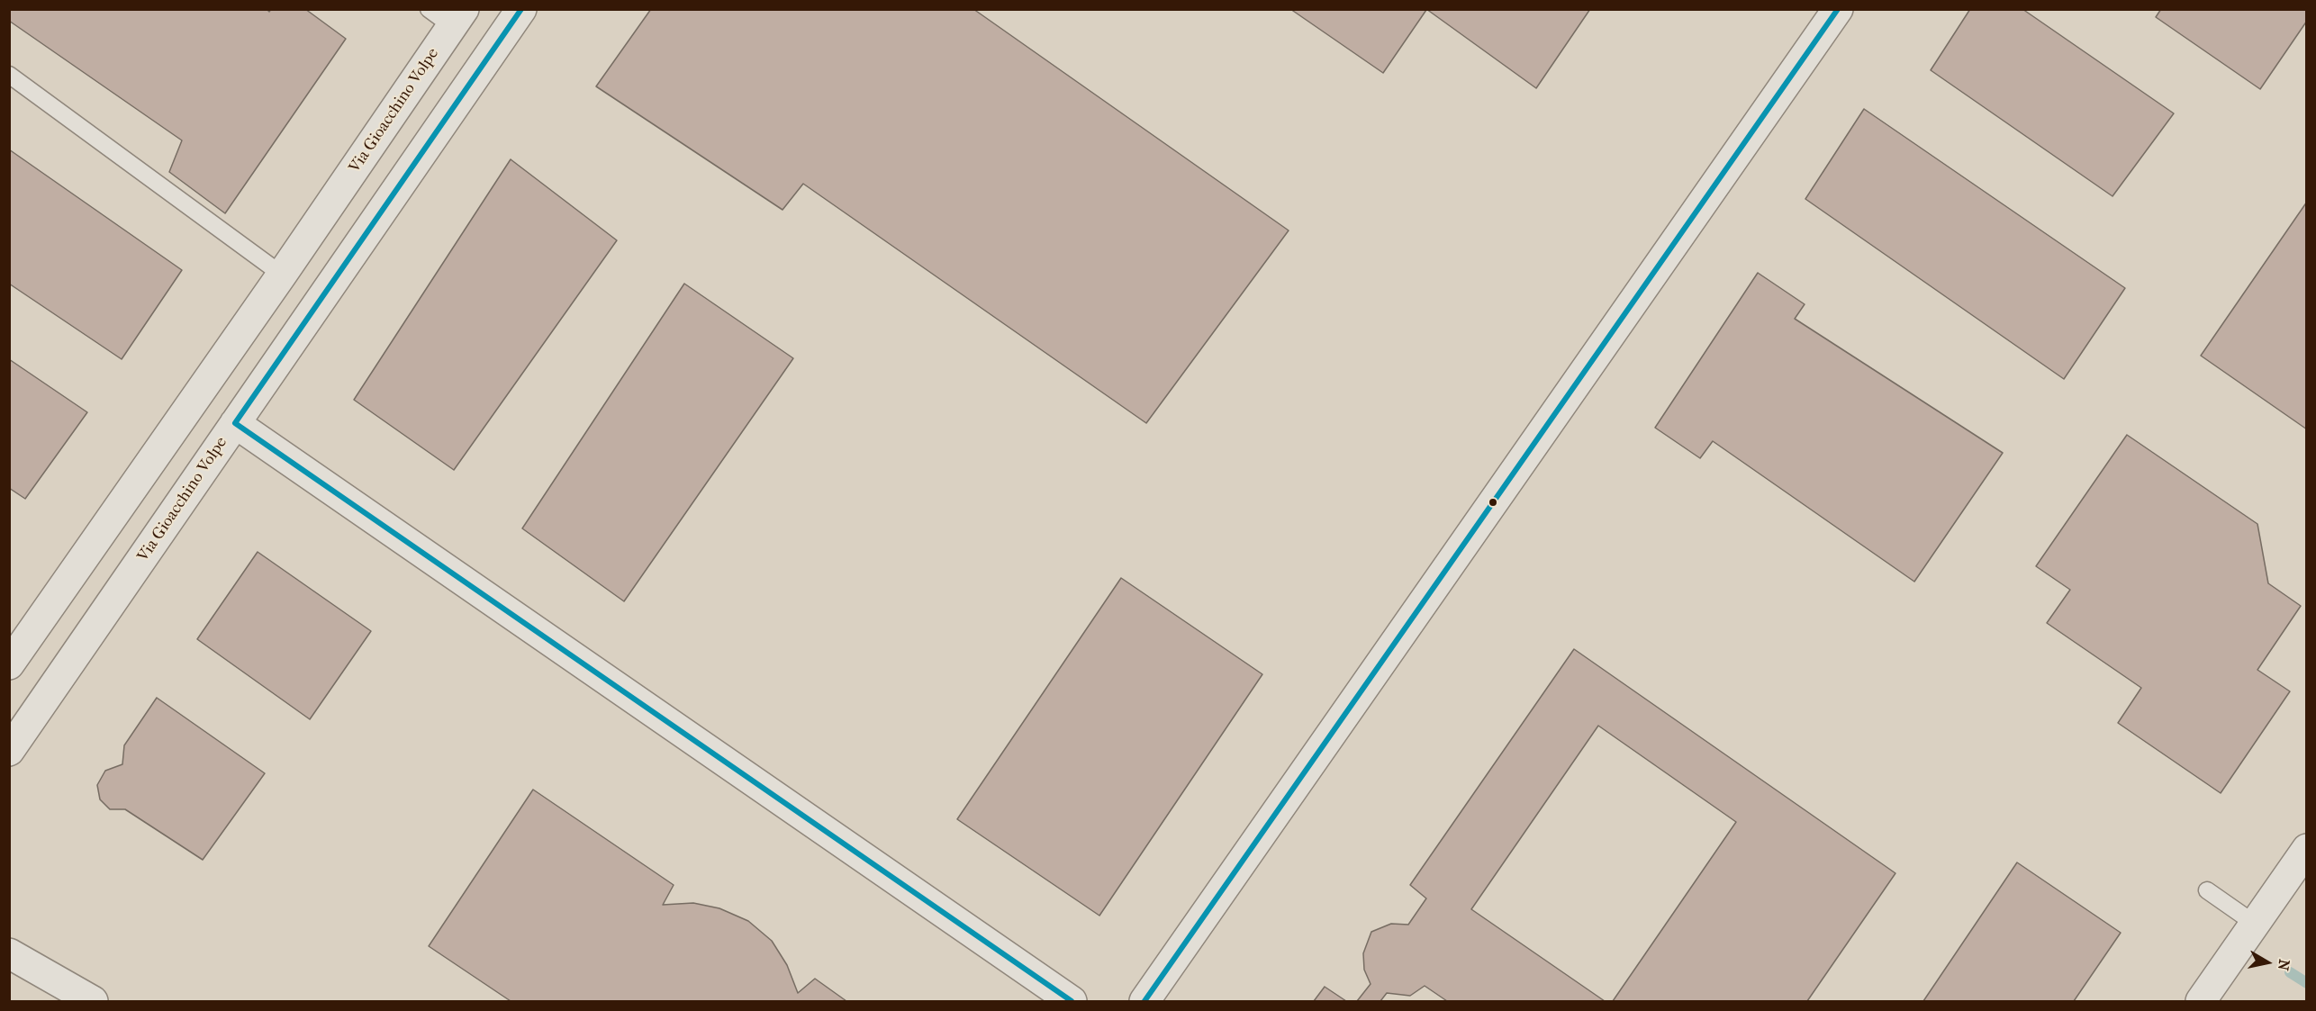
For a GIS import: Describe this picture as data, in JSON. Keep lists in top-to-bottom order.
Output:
{
  "streets": {
    "street": ["Via Gioacchino Volpe"]
  },
  "north": "right"
}
